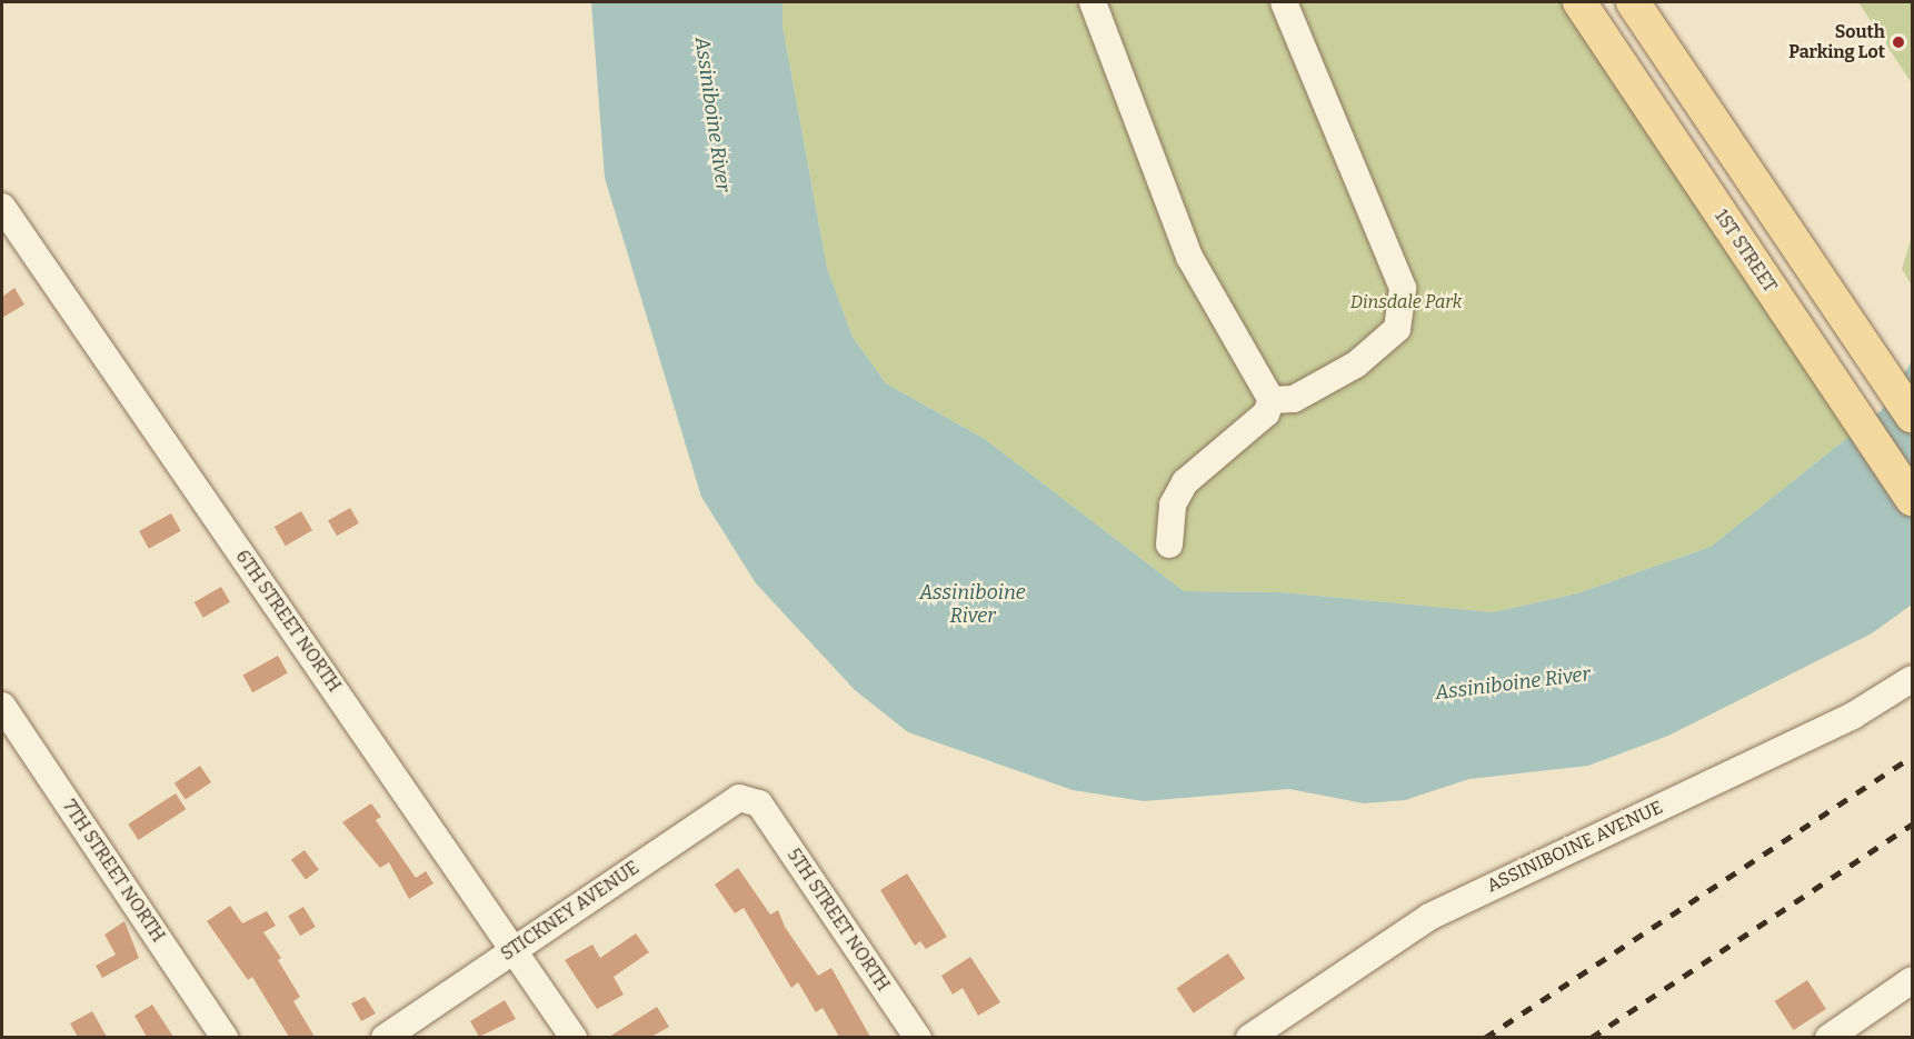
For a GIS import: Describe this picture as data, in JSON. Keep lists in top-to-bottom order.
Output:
{
  "streets": {
    "main road": ["1ST STREET"],
    "street": [
      "6TH STREET NORTH",
      "ASSINIBOINE AVENUE",
      "7TH STREET NORTH",
      "STICKNEY AVENUE",
      "5TH STREET NORTH"
    ]
  },
  "crossings": [
    ["6TH STREET NORTH", "STICKNEY AVENUE"],
    ["STICKNEY AVENUE", "5TH STREET NORTH"]
  ],
  "water": ["Assiniboine River"],
  "parks": ["Dinsdale Park"],
  "places": ["South Parking Lot"]
}
